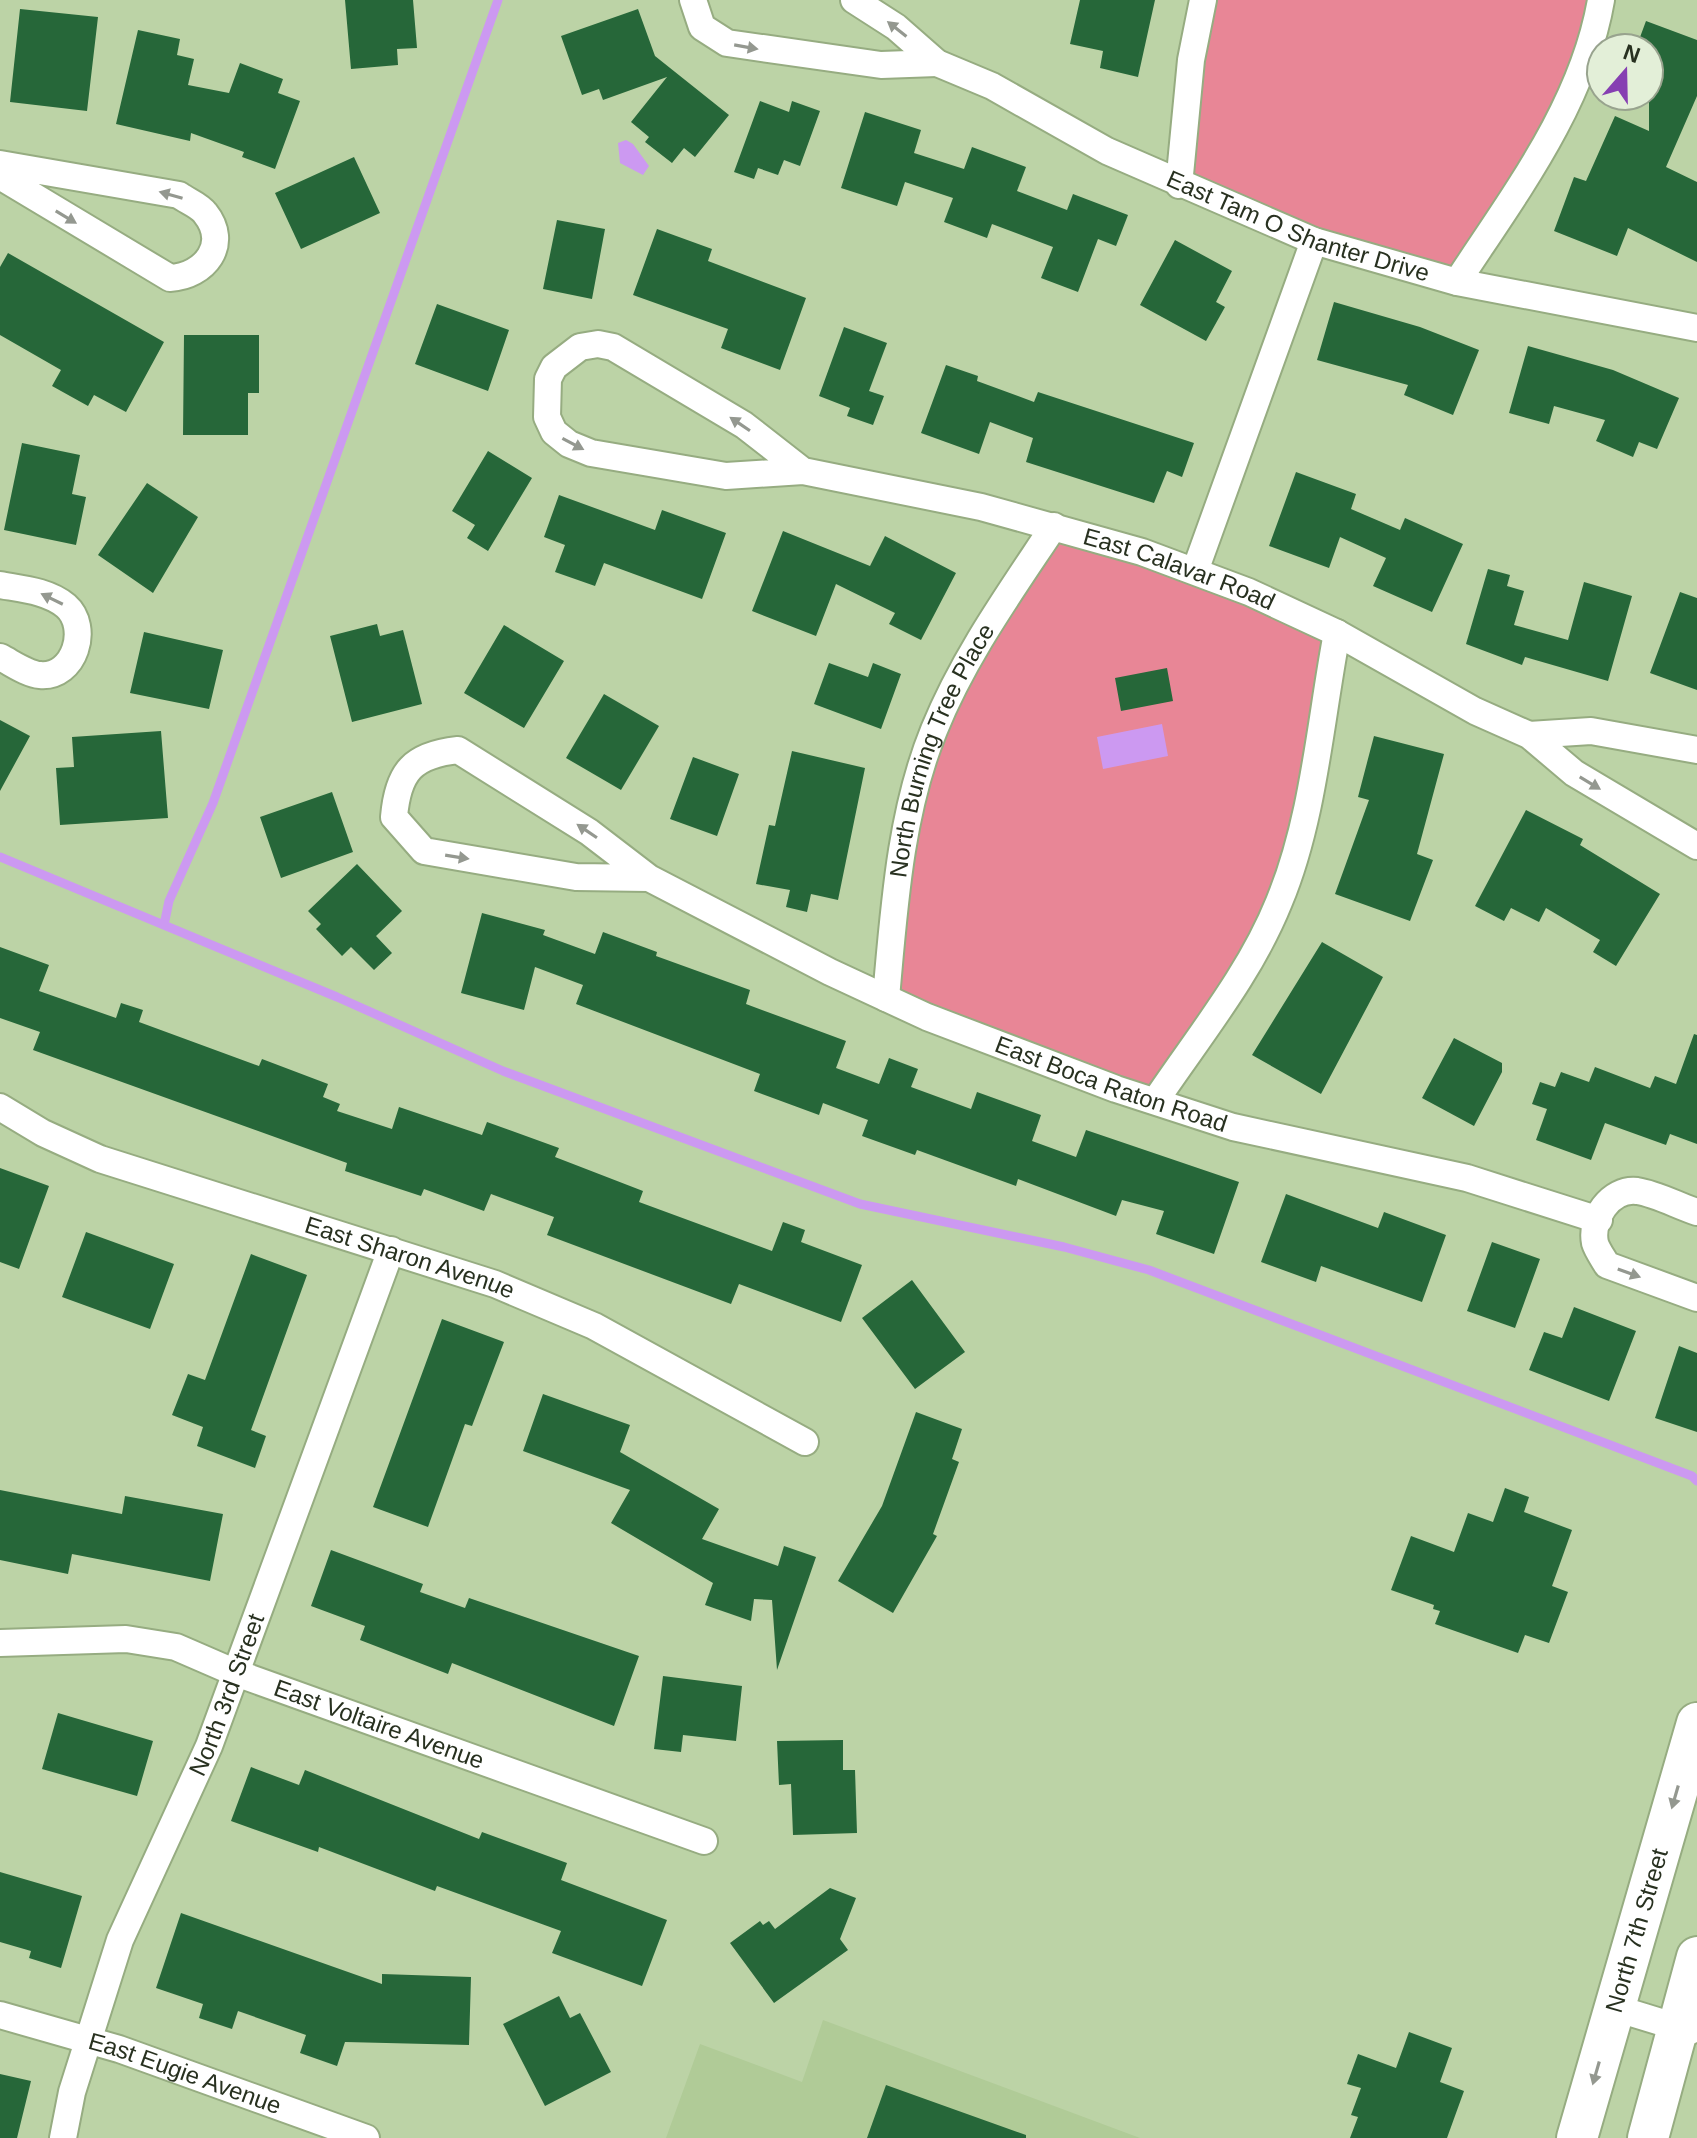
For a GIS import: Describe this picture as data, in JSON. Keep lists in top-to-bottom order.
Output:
{
  "streets": {
    "main road": ["North 7th Street"],
    "street": [
      "East Tam O Shanter Drive",
      "East Calavar Road",
      "North Burning Tree Place",
      "East Boca Raton Road",
      "East Sharon Avenue",
      "North 3rd Street",
      "East Voltaire Avenue",
      "East Eugie Avenue"
    ]
  },
  "crossings": [
    ["East Calavar Road", "North Burning Tree Place"],
    ["North Burning Tree Place", "East Boca Raton Road"],
    ["East Sharon Avenue", "North 3rd Street"],
    ["North 3rd Street", "East Voltaire Avenue"],
    ["North 3rd Street", "East Eugie Avenue"]
  ],
  "north": "top"
}
